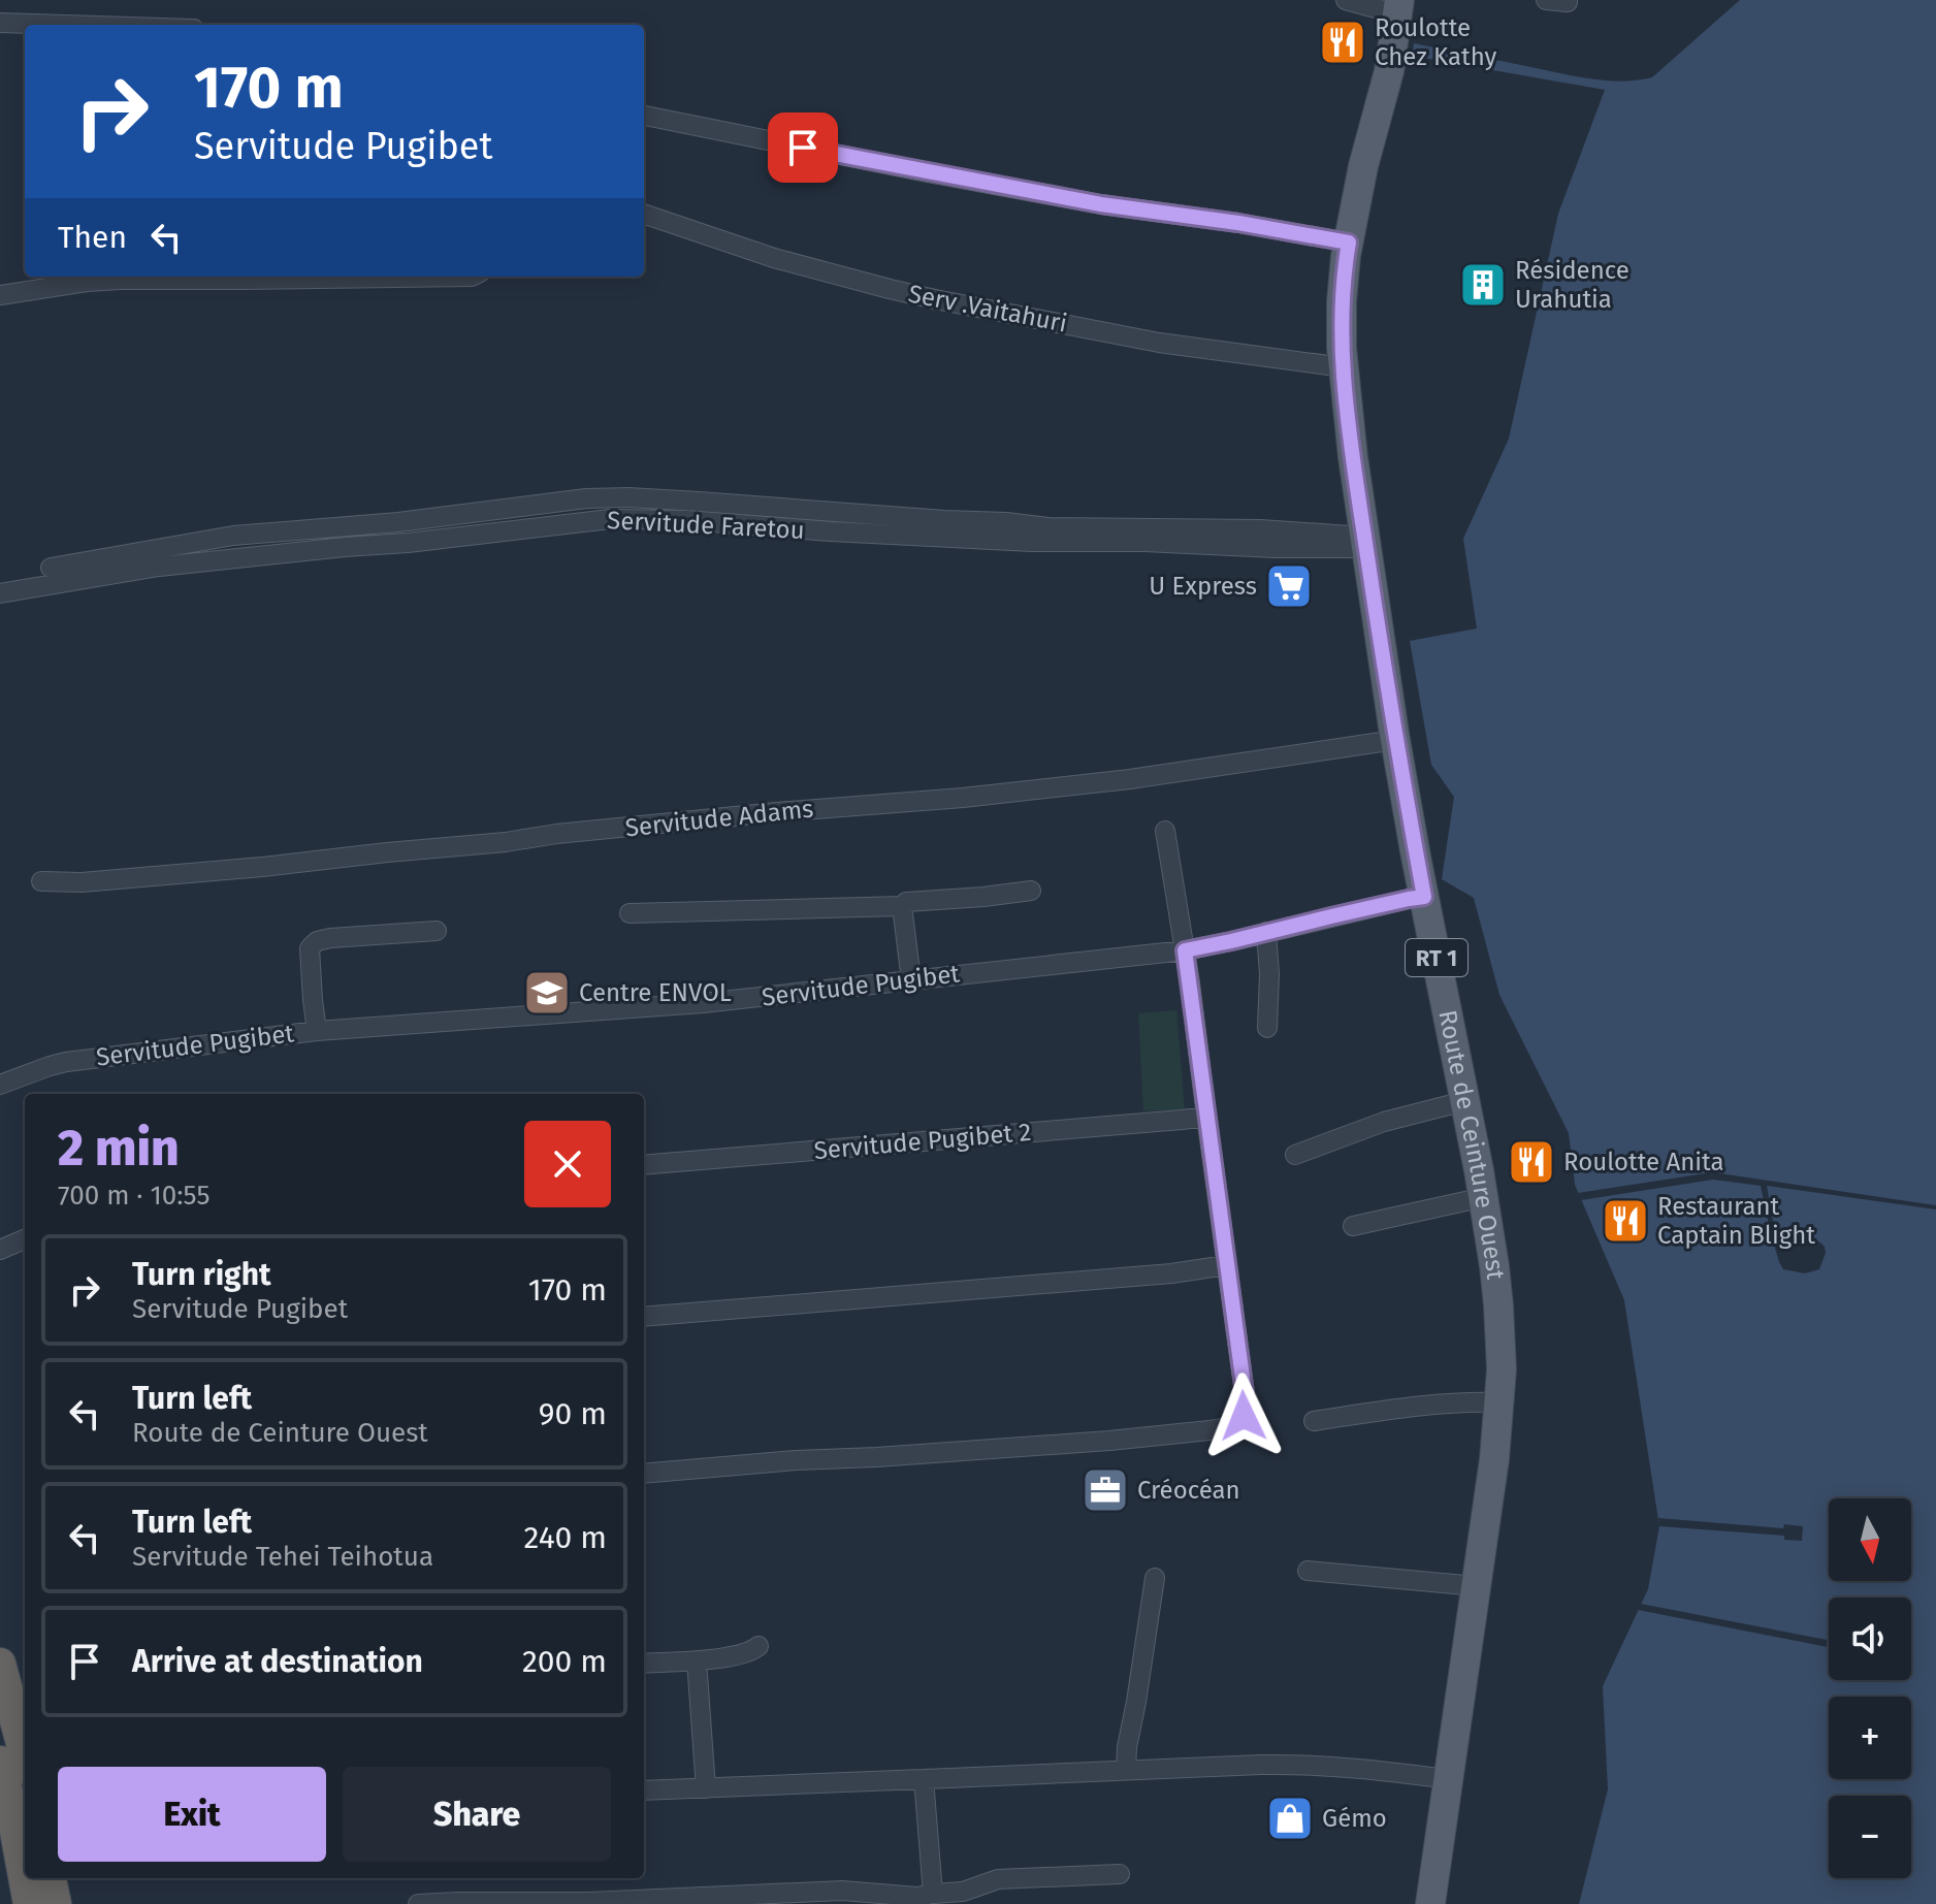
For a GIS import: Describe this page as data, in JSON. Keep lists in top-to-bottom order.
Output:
{
  "streets": {
    "main road": ["RT 1", "Route de Ceinture Ouest"],
    "street": [
      "Serv .Vaitahuri",
      "Servitude Faretou",
      "Servitude Adams",
      "Servitude Pugibet",
      "Servitude Pugibet 2"
    ]
  },
  "crossings": [
    ["Serv .Vaitahuri", "Route de Ceinture Ouest"],
    ["Servitude Faretou", "Route de Ceinture Ouest"],
    ["Servitude Adams", "Route de Ceinture Ouest"],
    ["Servitude Pugibet", "Route de Ceinture Ouest"]
  ],
  "places": {
    "restaurant": ["Roulotte Chez Kathy", "Roulotte Anita", "Restaurant Captain Blight"],
    "building": ["Résidence Urahutia"],
    "supermarket": ["U Express"],
    "school or university": ["Centre ENVOL"],
    "office": ["Créocéan"],
    "shop": ["Gémo"]
  },
  "north": "bottom",
  "page": {
    "turn": ["170 m", "Servitude Pugibet"],
    "then": "Then",
    "heading": ["2 min", "700 m · 10:55"],
    "list": [
      {
        "name": "Turn right",
        "note": "Servitude Pugibet",
        "value": "170 m"
      },
      {
        "name": "Turn left",
        "note": "Route de Ceinture Ouest",
        "value": "90 m"
      },
      {
        "name": "Turn left",
        "note": "Servitude Tehei Teihotua",
        "value": "240 m"
      },
      {
        "name": "Arrive at destination",
        "value": "200 m"
      }
    ],
    "map_buttons": ["+", "−"],
    "buttons": ["Exit", "Share"]
  }
}
